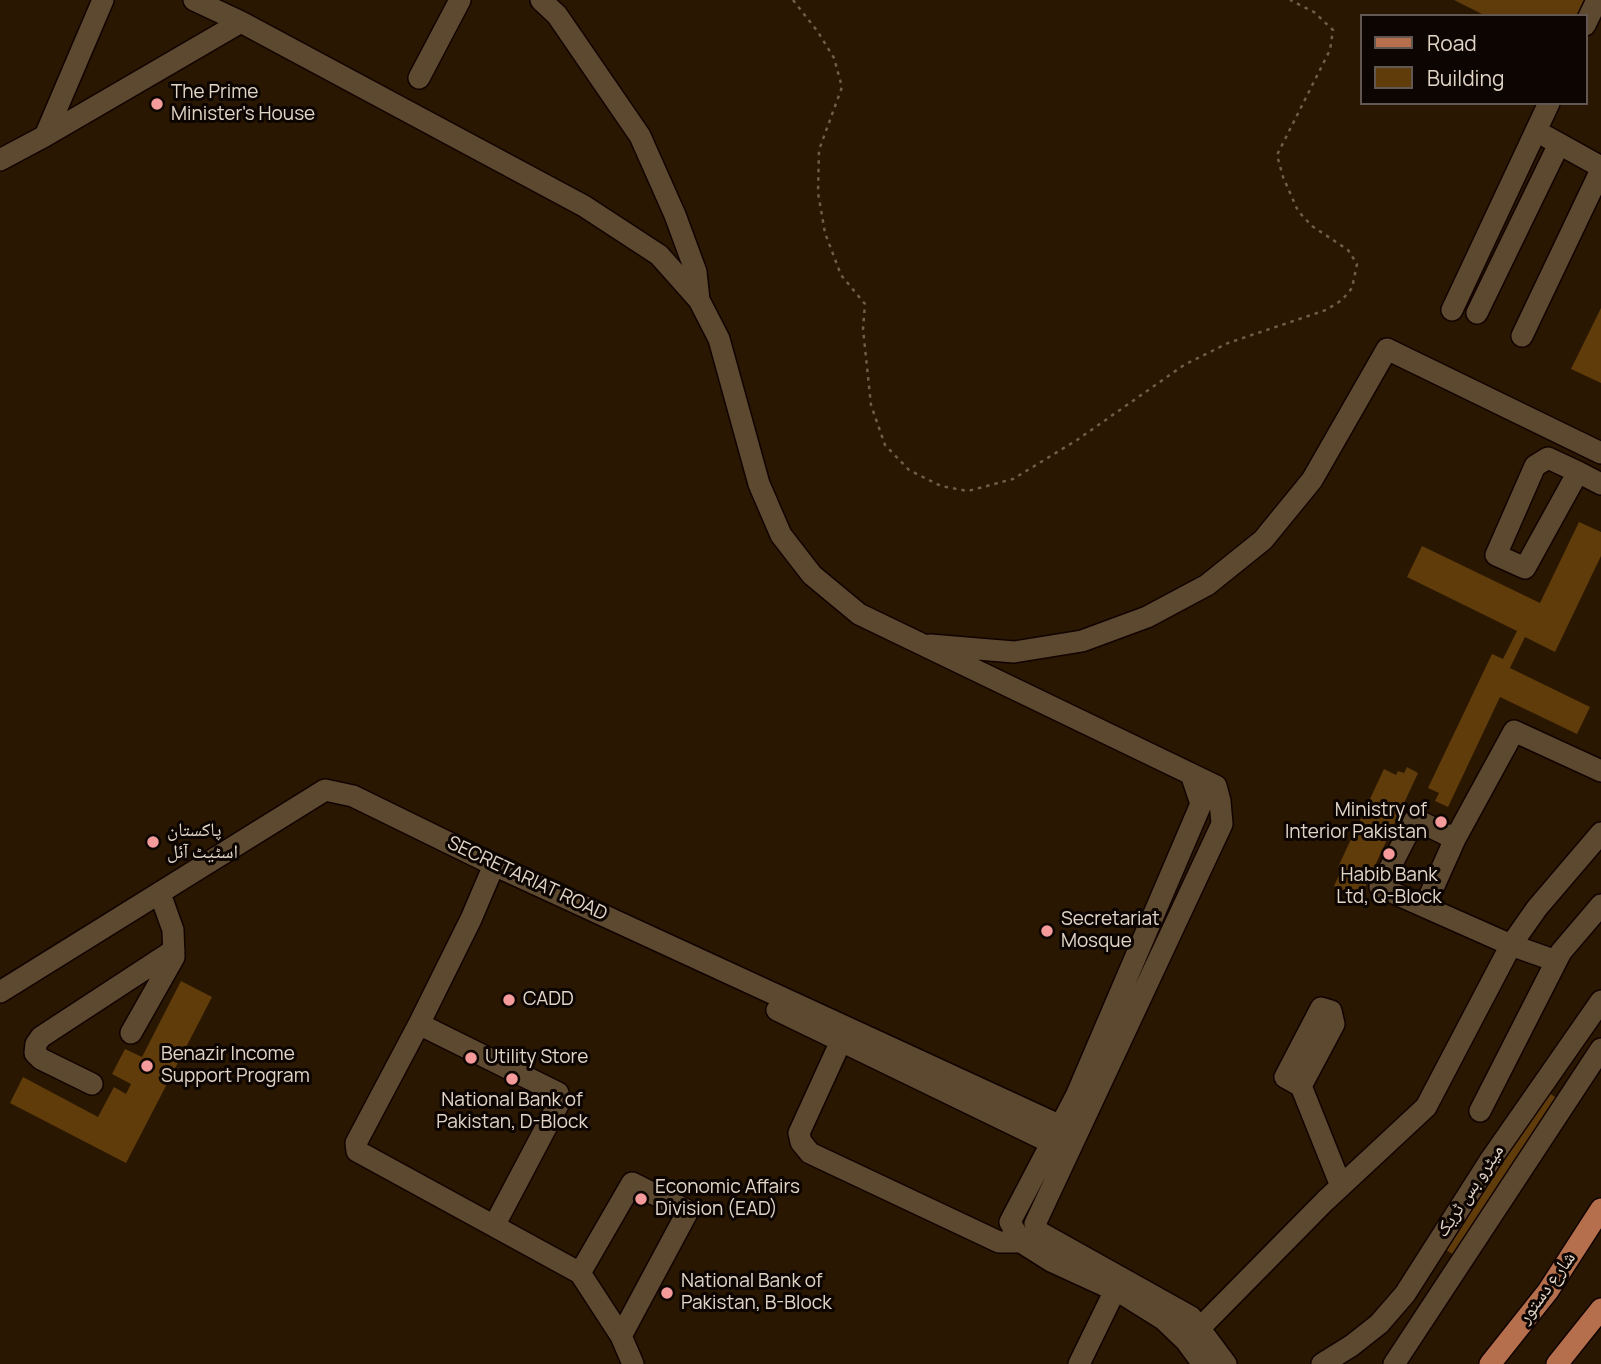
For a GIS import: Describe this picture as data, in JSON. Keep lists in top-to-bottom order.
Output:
{
  "streets": {
    "main road": ["شارع دستور"],
    "street": ["SECRETARIAT ROAD", "میٹرو بس ٹریک"]
  },
  "places": [
    "The Prime Minister's House",
    "Ministry of Interior Pakistan",
    "پاکستان اسٹیٹ آئل",
    "Habib Bank Ltd, Q-Block",
    "Secretariat Mosque",
    "CADD",
    "Utility Store",
    "Benazir Income Support Program",
    "National Bank of Pakistan, D-Block",
    "Economic Affairs Division (EAD)",
    "National Bank of Pakistan, B-Block"
  ],
  "legend": ["Road", "Building"]
}
